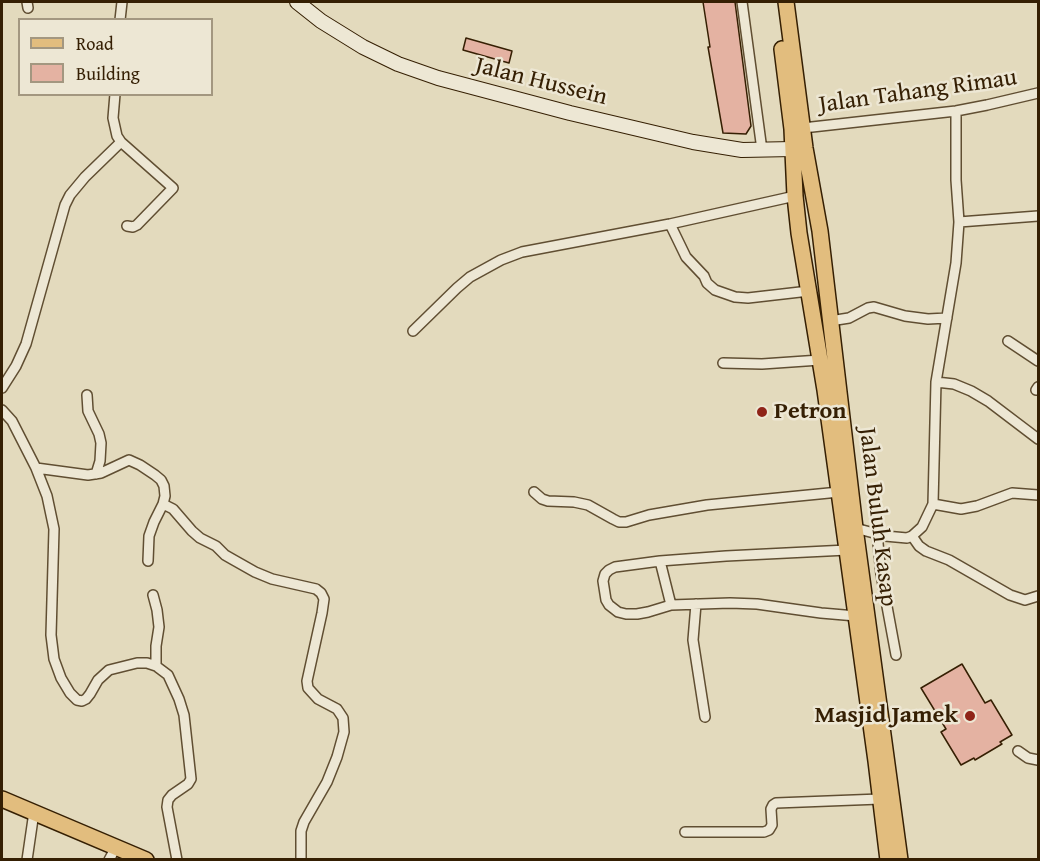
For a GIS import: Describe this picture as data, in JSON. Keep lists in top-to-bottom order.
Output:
{
  "streets": {
    "main road": ["Jalan Hussein", "Jalan Buluh Kasap"],
    "street": ["Jalan Tahang Rimau"]
  },
  "crossings": [
    ["Jalan Hussein", "Jalan Buluh Kasap"],
    ["Jalan Tahang Rimau", "Jalan Buluh Kasap"]
  ],
  "places": ["Petron", "Masjid Jamek"],
  "legend": ["Road", "Building"]
}
